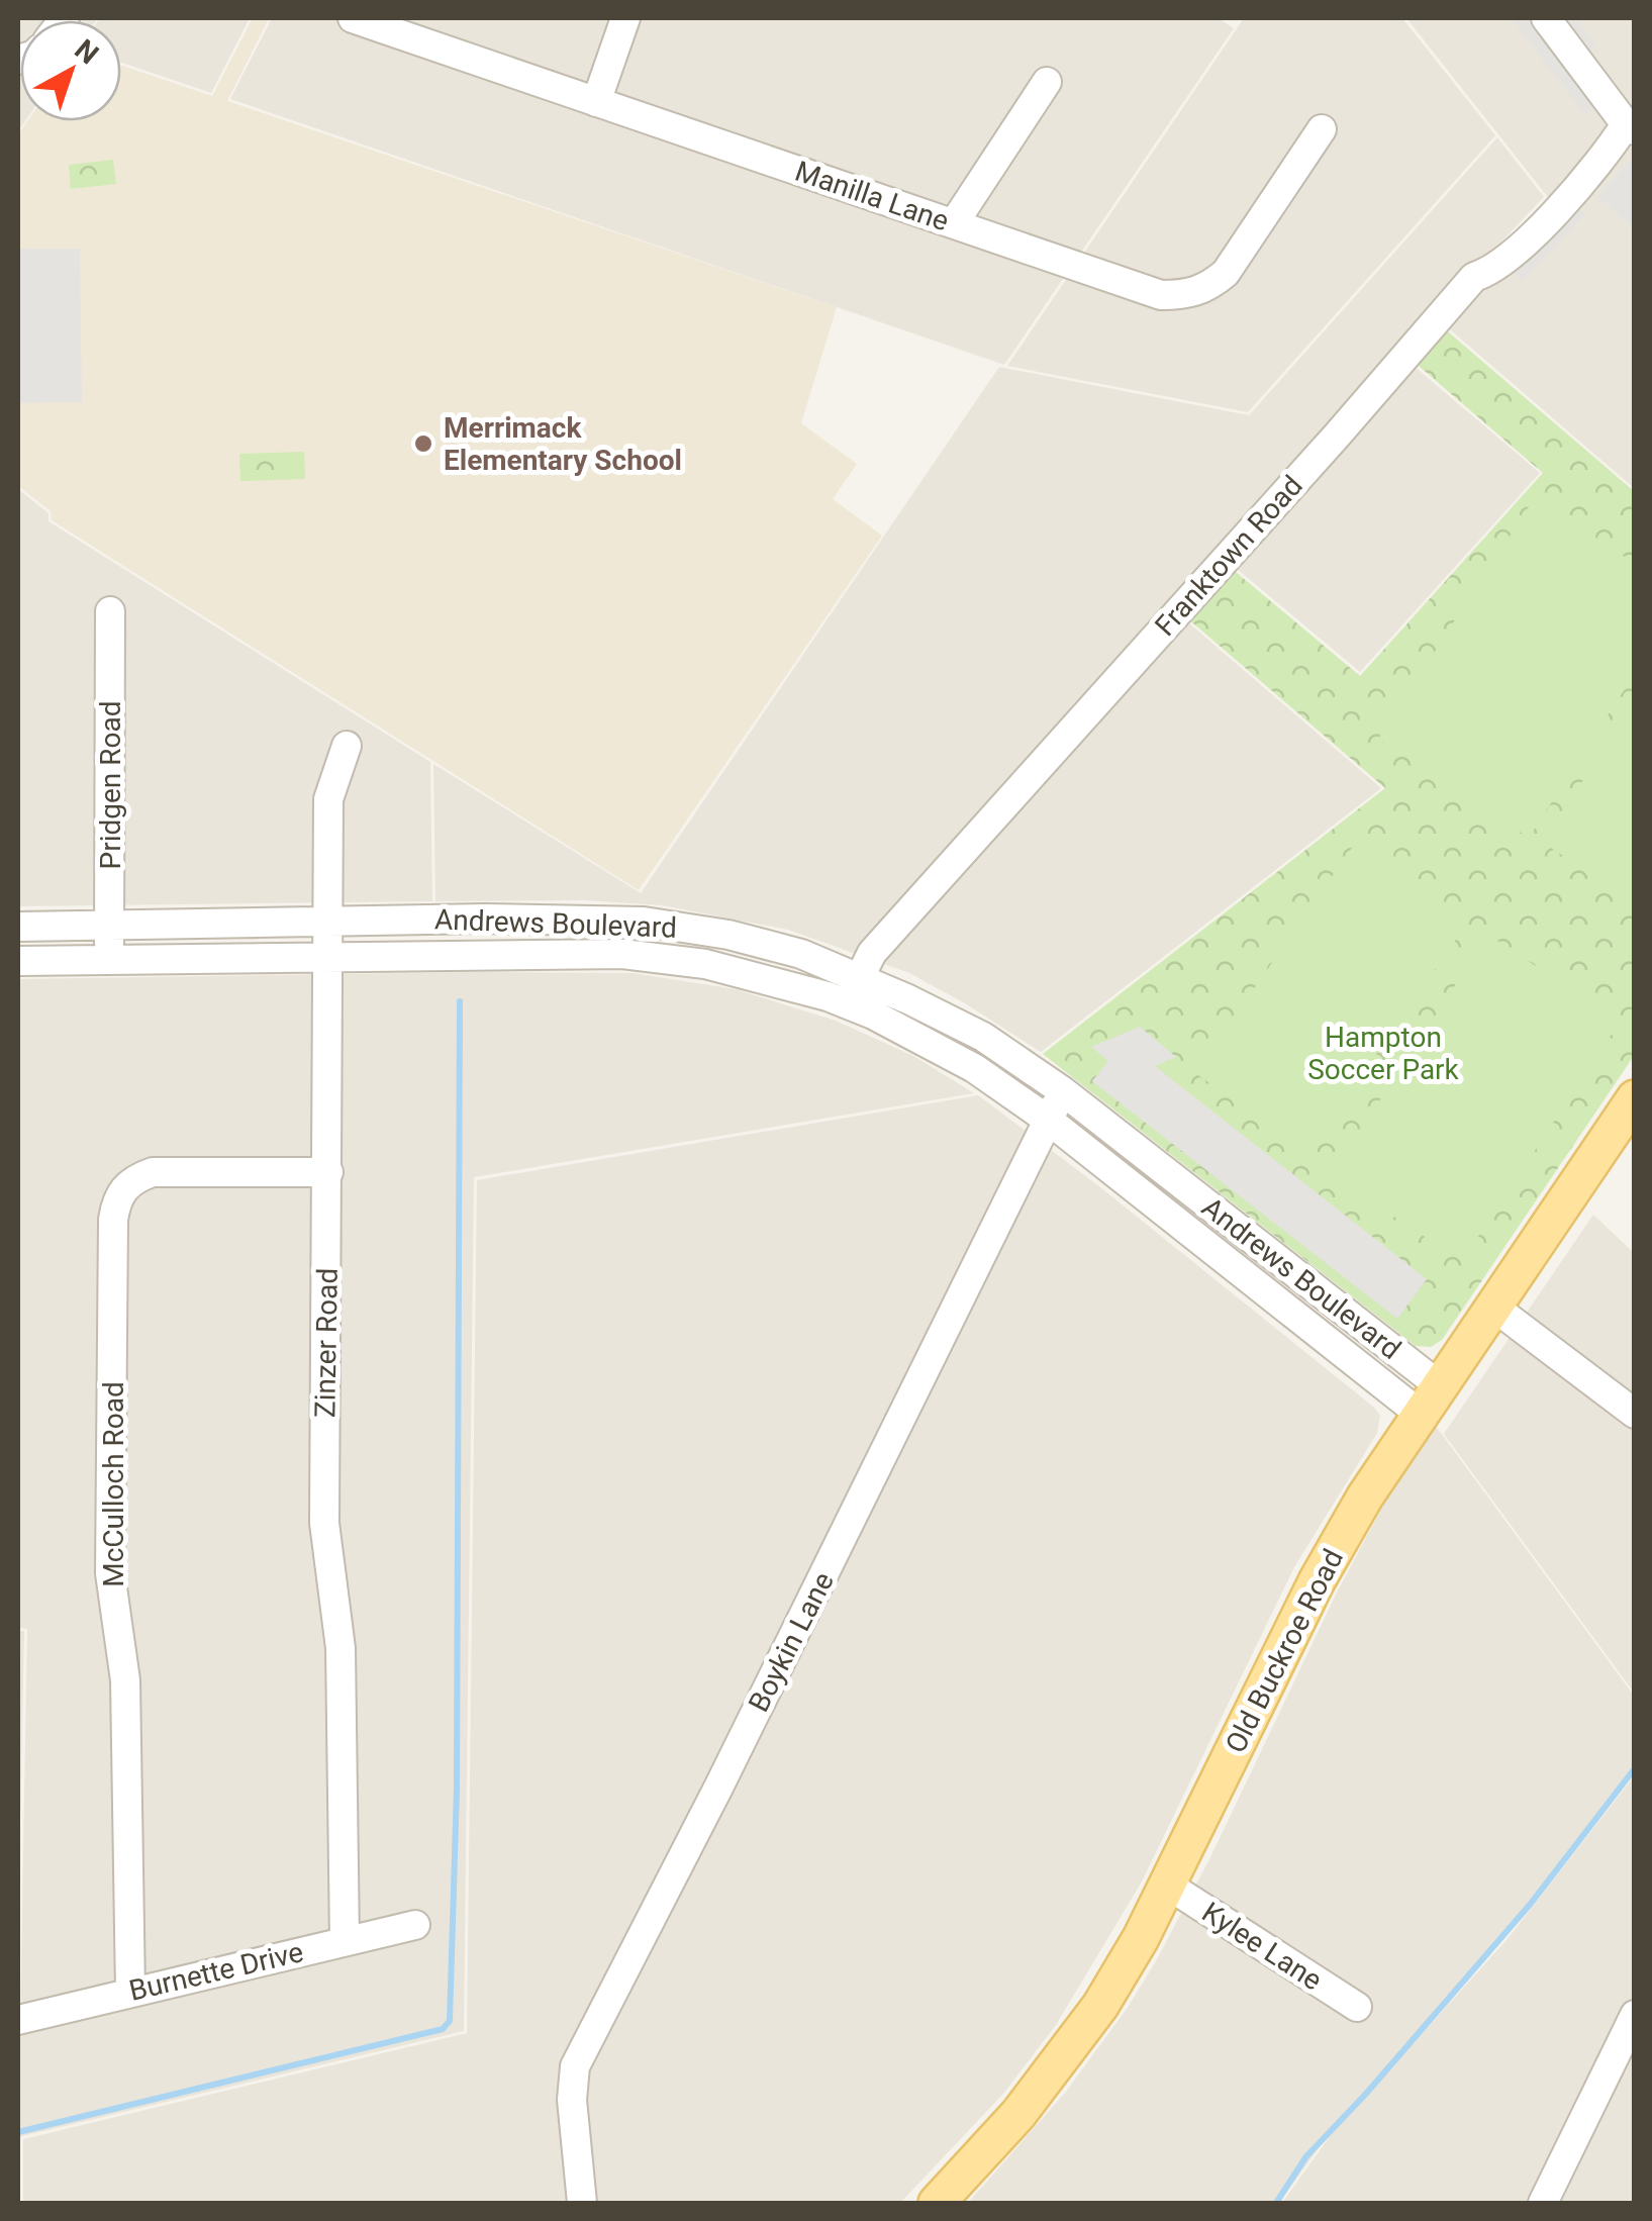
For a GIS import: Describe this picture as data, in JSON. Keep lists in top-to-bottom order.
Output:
{
  "streets": {
    "main road": ["Old Buckroe Road"],
    "street": [
      "Manilla Lane",
      "Franktown Road",
      "Pridgen Road",
      "Andrews Boulevard",
      "Zinzer Road",
      "McCulloch Road",
      "Boykin Lane",
      "Kylee Lane",
      "Burnette Drive"
    ]
  },
  "crossings": [
    ["Franktown Road", "Andrews Boulevard"],
    ["Pridgen Road", "Andrews Boulevard"],
    ["Andrews Boulevard", "Zinzer Road"],
    ["Andrews Boulevard", "Boykin Lane"],
    ["Andrews Boulevard", "Old Buckroe Road"],
    ["Zinzer Road", "McCulloch Road"],
    ["Zinzer Road", "Burnette Drive"],
    ["McCulloch Road", "Burnette Drive"],
    ["Old Buckroe Road", "Kylee Lane"]
  ],
  "parks": ["Hampton Soccer Park"],
  "places": ["Merrimack Elementary School"],
  "north": "top right"
}
